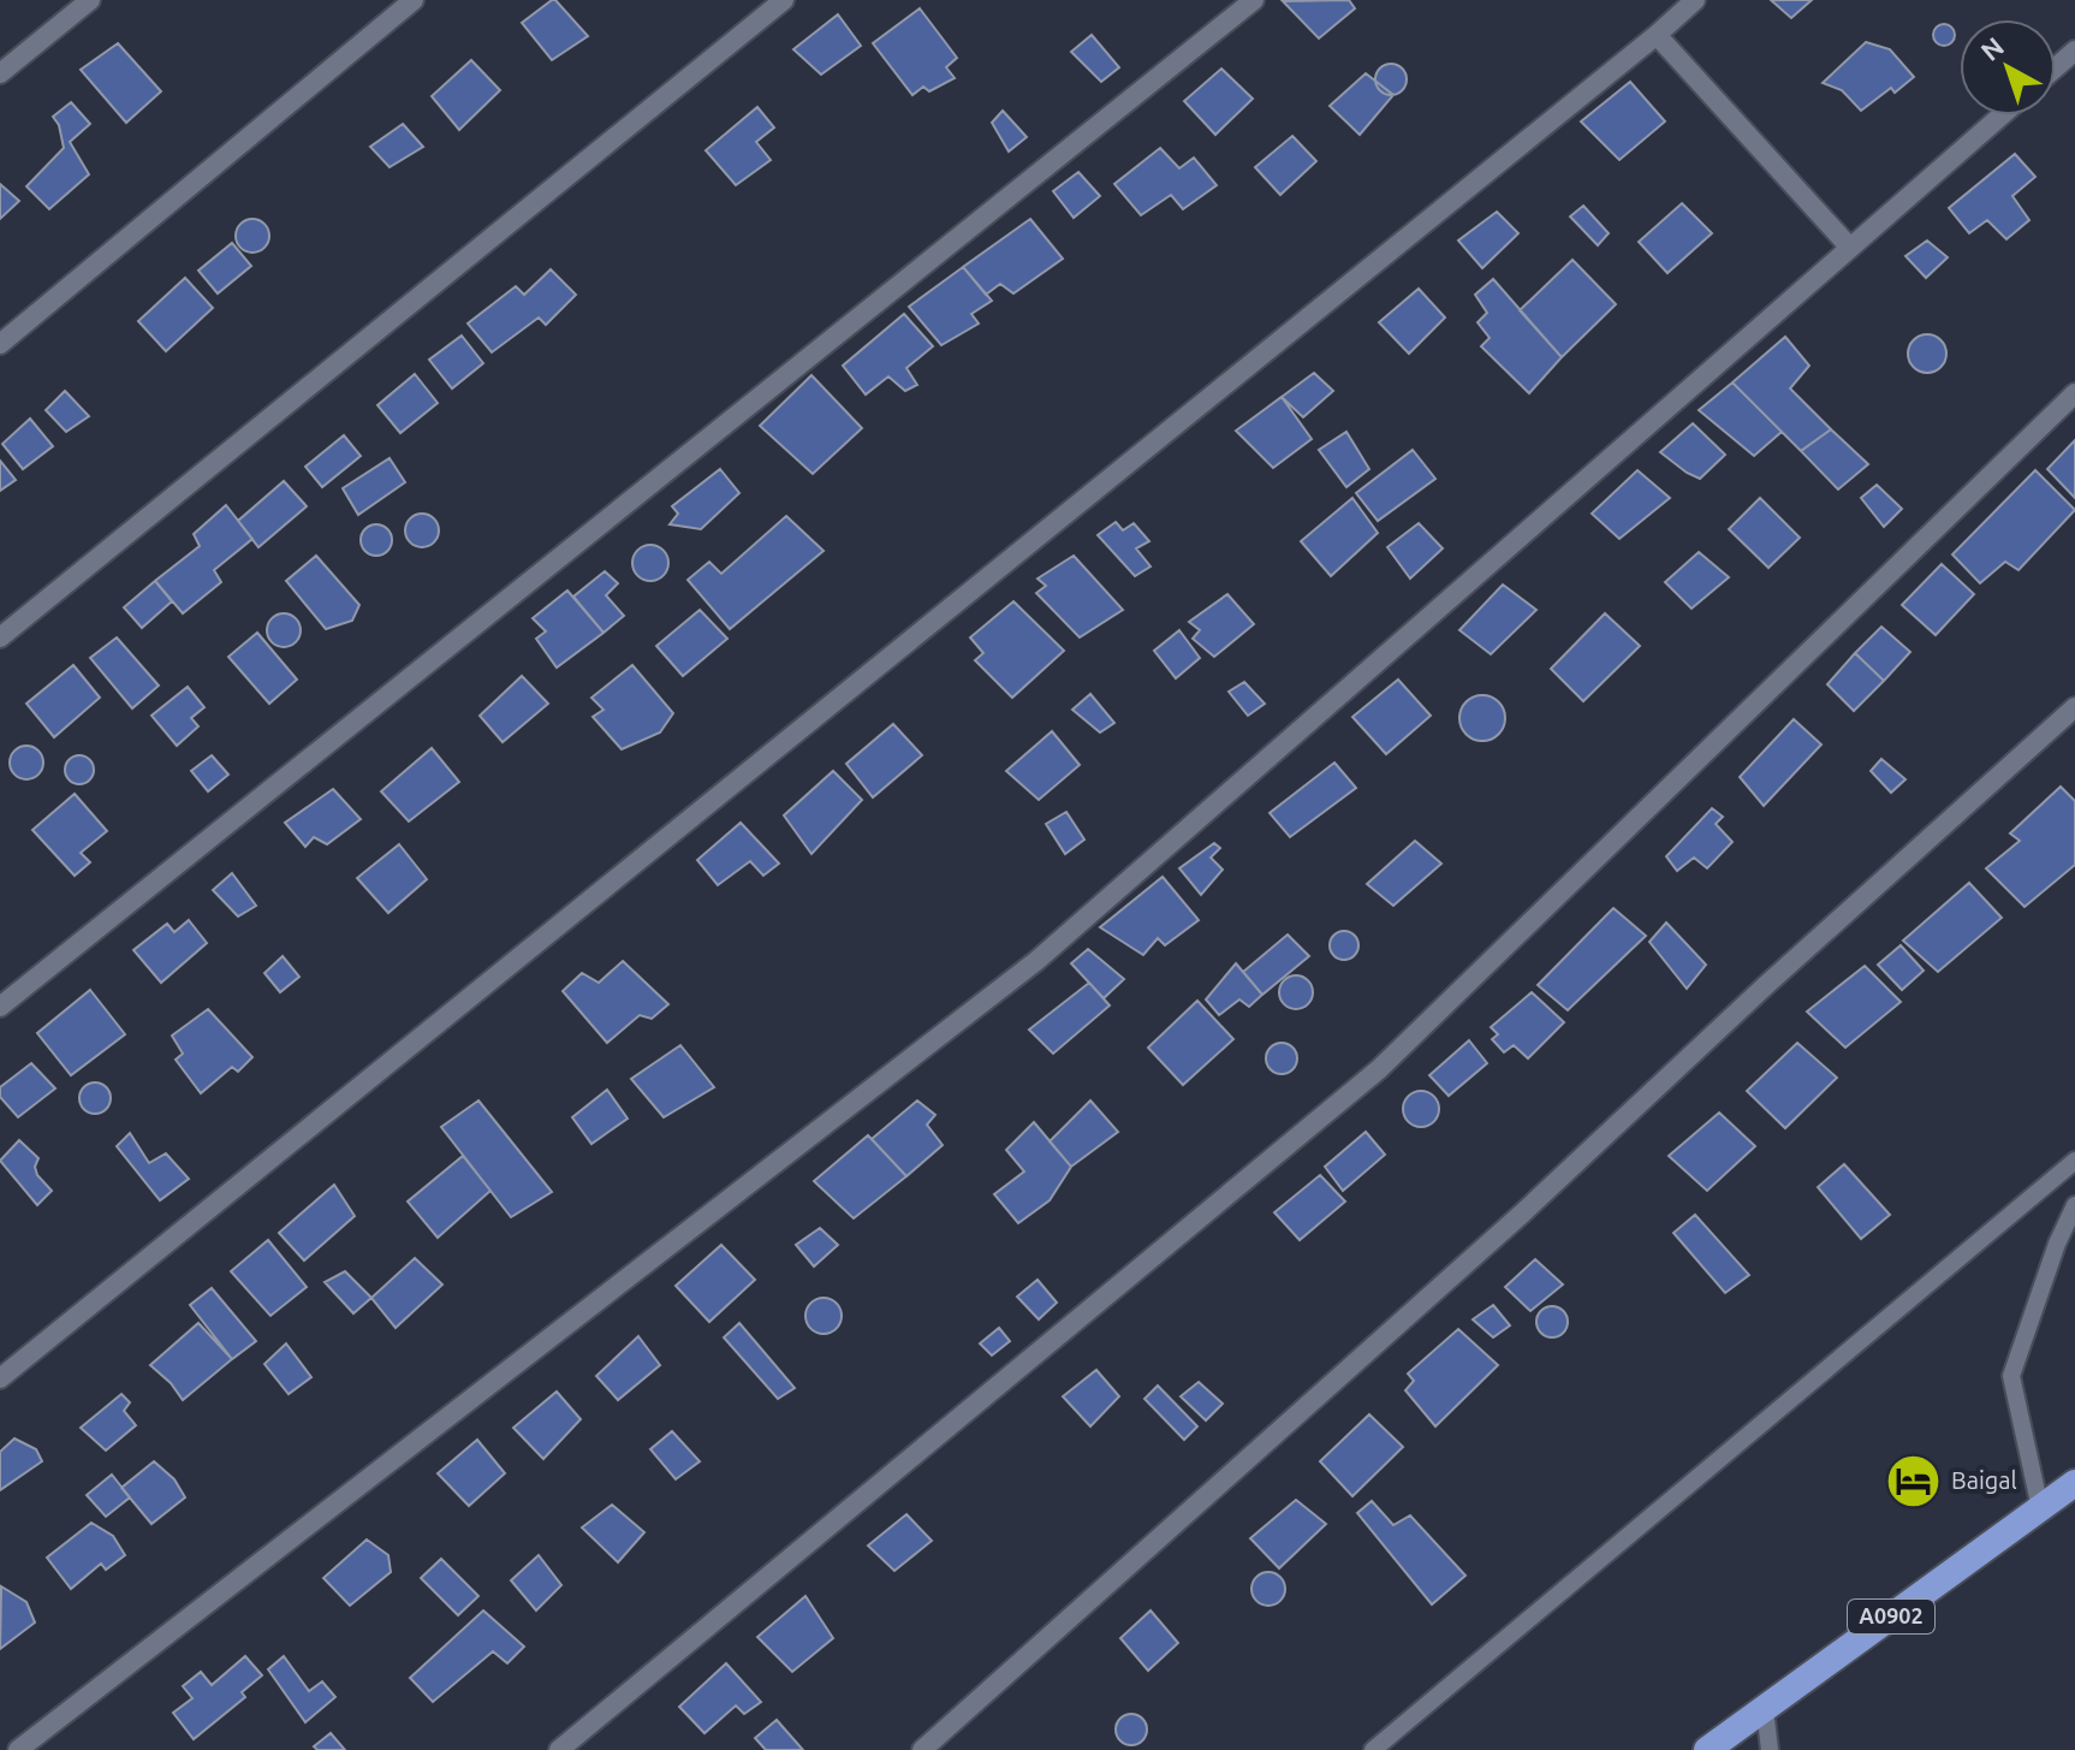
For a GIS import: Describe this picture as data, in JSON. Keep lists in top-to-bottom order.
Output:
{
  "streets": {
    "highway": ["A0902"]
  },
  "places": {
    "hotel": ["Baigal"]
  },
  "north": "top left"
}
